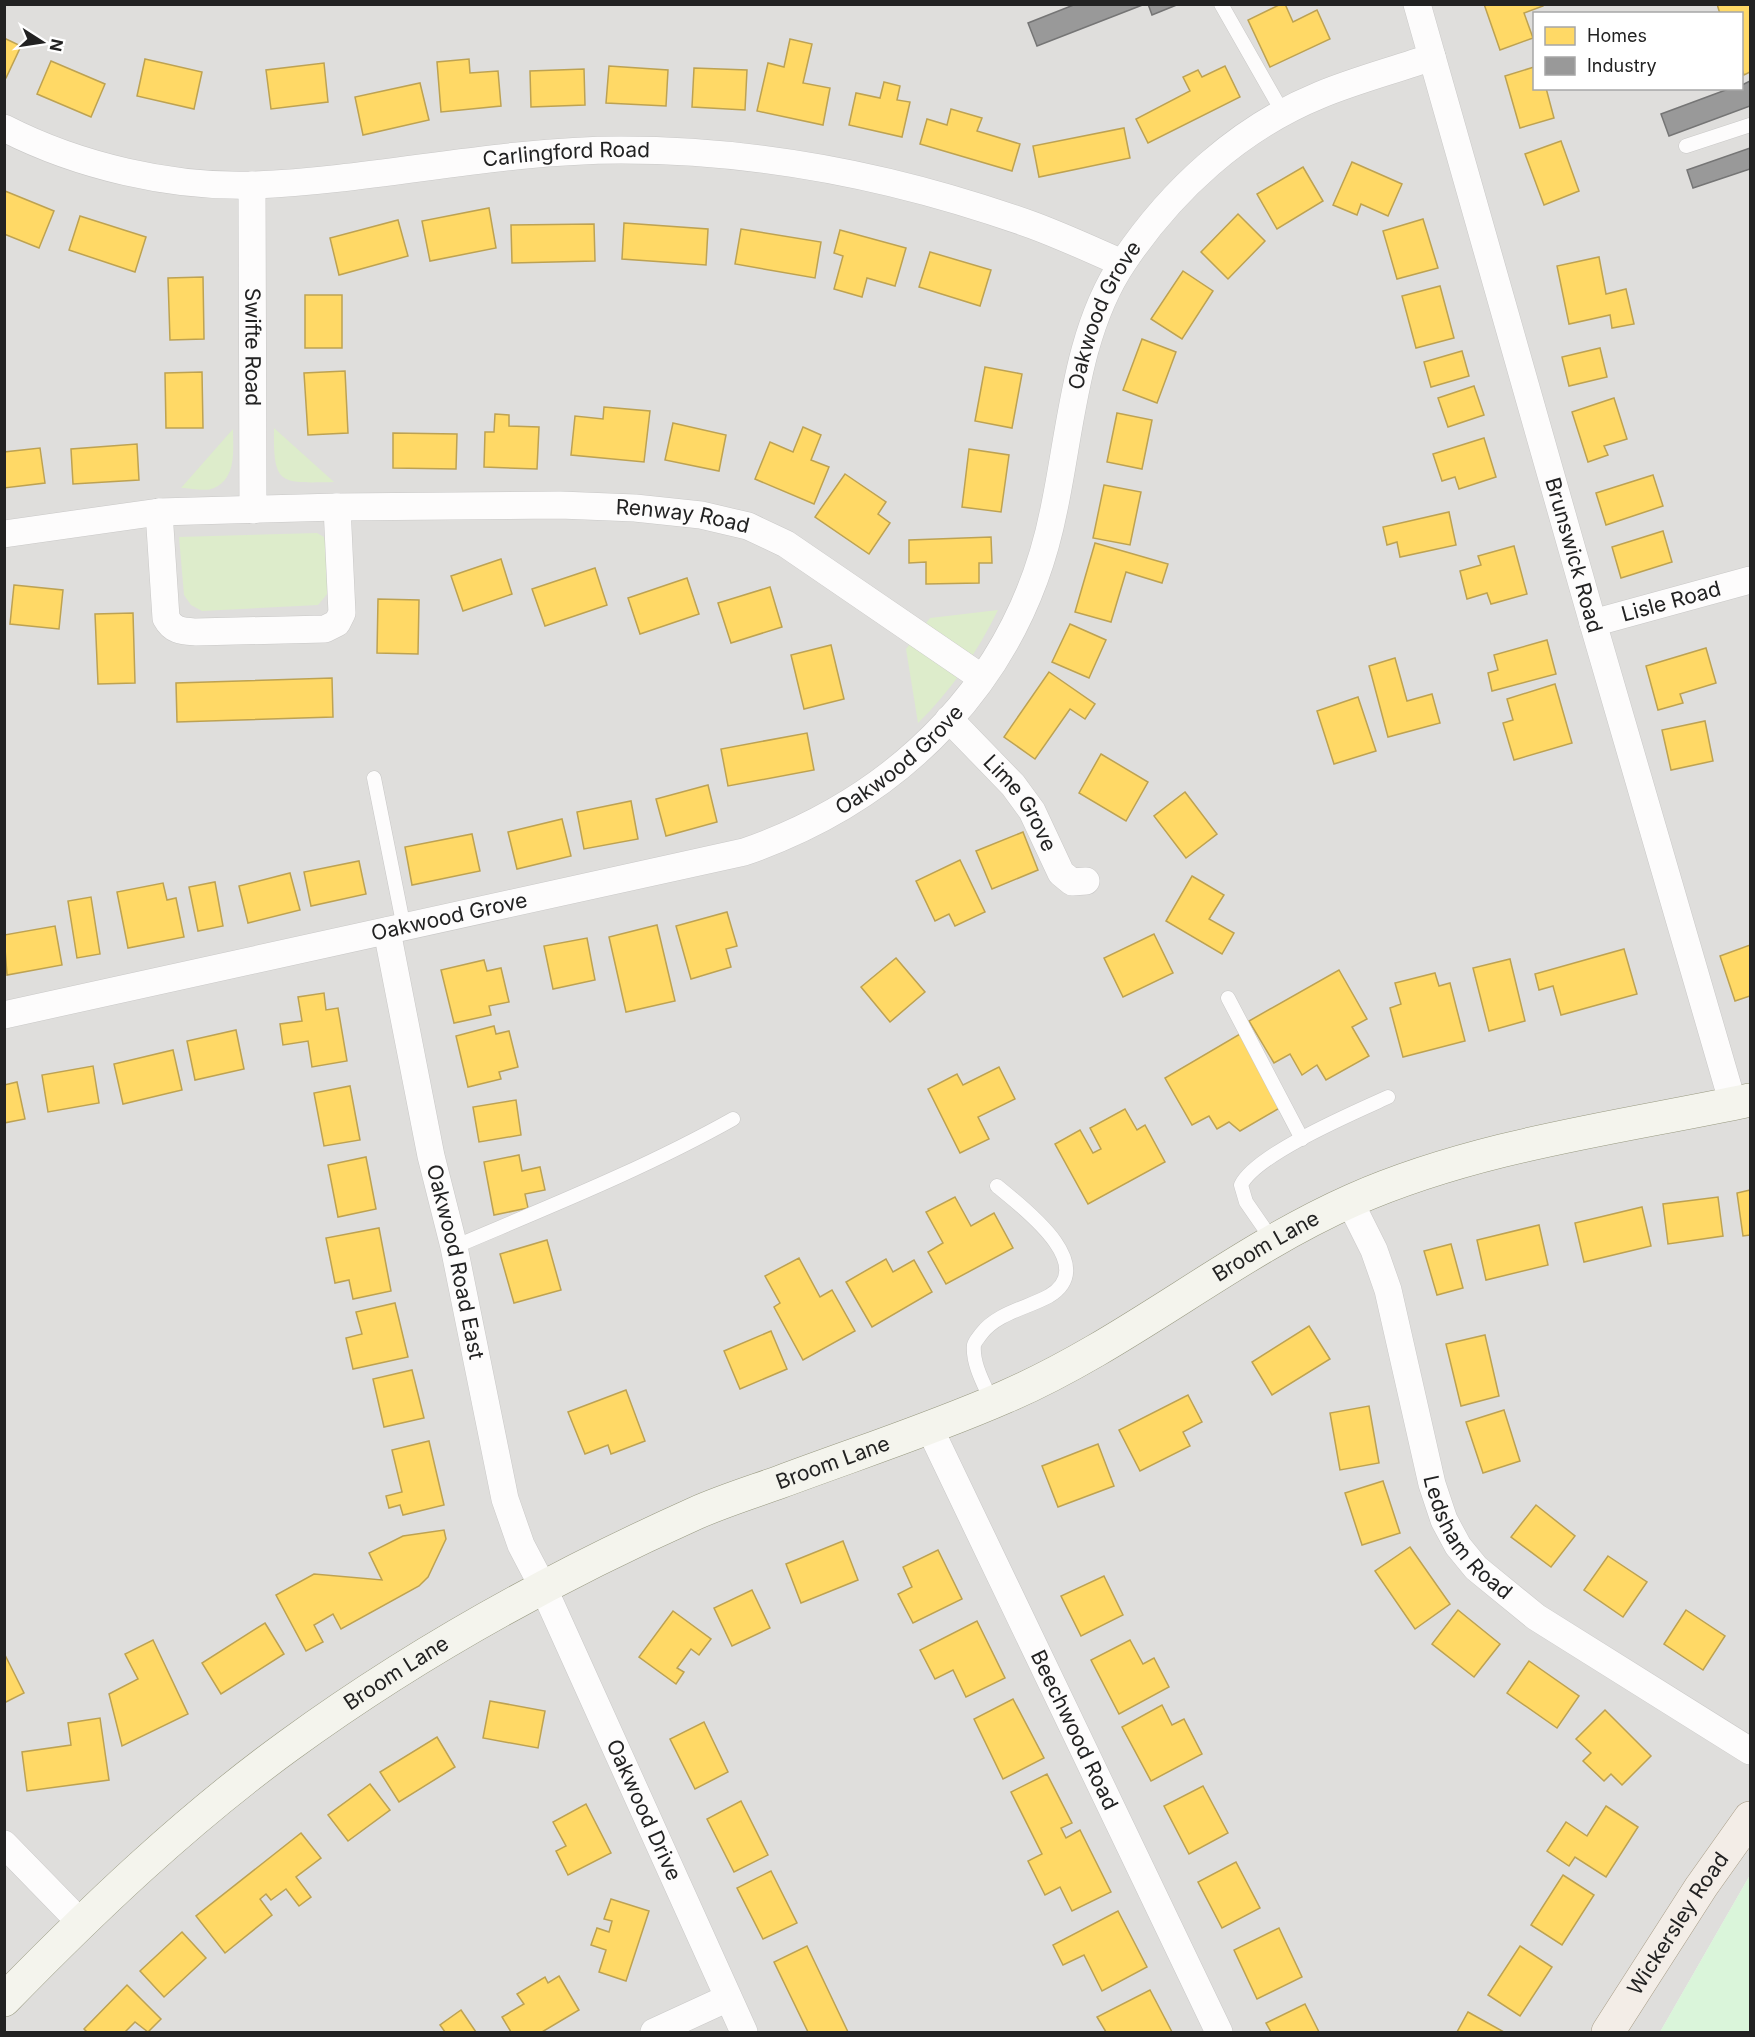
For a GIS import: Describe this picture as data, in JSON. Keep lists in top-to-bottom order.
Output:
{
  "streets": {
    "main road": ["Broom Lane", "Wickersley Road"],
    "street": [
      "Carlingford Road",
      "Oakwood Grove",
      "Swifte Road",
      "Renway Road",
      "Brunswick Road",
      "Lisle Road",
      "Lime Grove",
      "Oakwood Road East",
      "Ledsham Road",
      "Beechwood Road",
      "Oakwood Drive"
    ]
  },
  "crossings": [
    ["Carlingford Road", "Oakwood Grove"],
    ["Carlingford Road", "Swifte Road"],
    ["Oakwood Grove", "Renway Road"],
    ["Oakwood Grove", "Brunswick Road"],
    ["Oakwood Grove", "Lime Grove"],
    ["Oakwood Grove", "Oakwood Road East"],
    ["Swifte Road", "Renway Road"],
    ["Brunswick Road", "Lisle Road"],
    ["Brunswick Road", "Broom Lane"],
    ["Broom Lane", "Oakwood Road East"],
    ["Broom Lane", "Ledsham Road"],
    ["Broom Lane", "Beechwood Road"],
    ["Broom Lane", "Oakwood Drive"],
    ["Oakwood Road East", "Oakwood Drive"]
  ],
  "legend": ["Homes", "Industry"],
  "north": "right"
}
